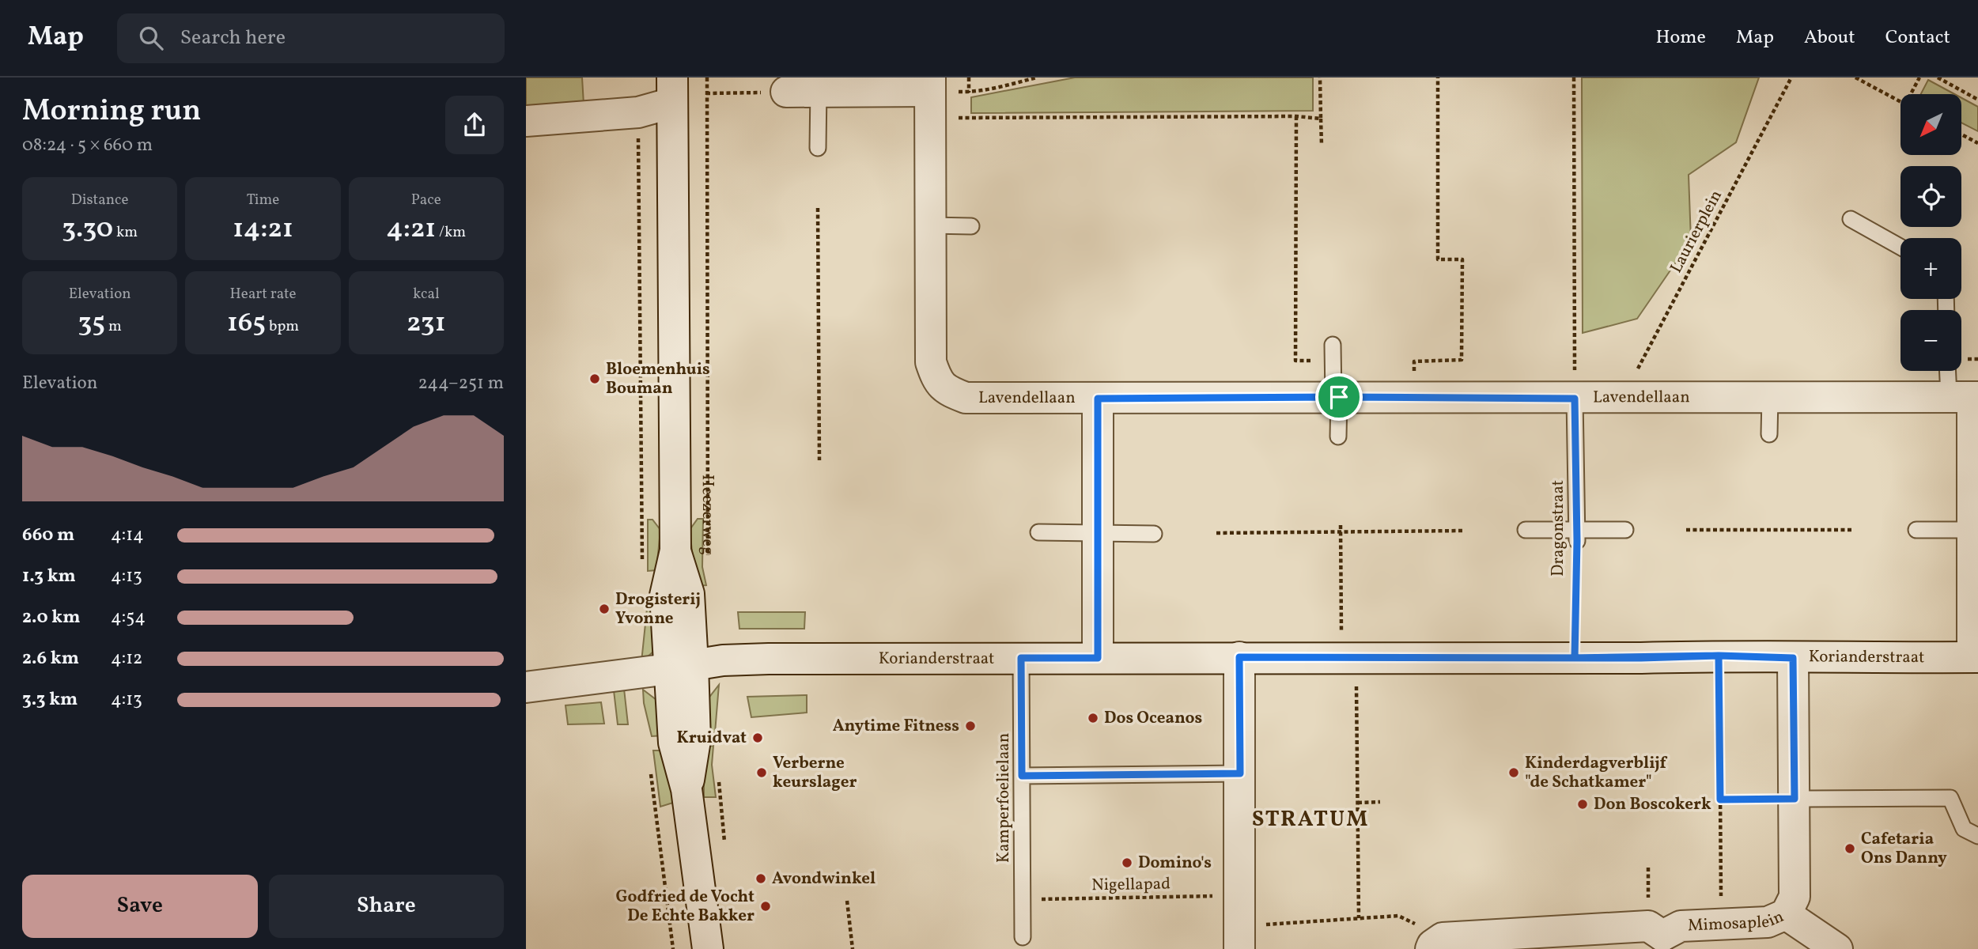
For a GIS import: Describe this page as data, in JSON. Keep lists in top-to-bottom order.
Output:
{
  "streets": {
    "street": [
      "Lavendellaan",
      "Heezerweg",
      "Korianderstraat",
      "Mimosaplein"
    ],
    "lane": ["Dragonstraat", "Kamperfoelielaan"],
    "path": ["Laurierplein", "Nigellapad"]
  },
  "crossings": [
    ["Laurierplein", "Lavendellaan"],
    ["Lavendellaan", "Dragonstraat"],
    ["Heezerweg", "Korianderstraat"],
    ["Dragonstraat", "Korianderstraat"],
    ["Korianderstraat", "Kamperfoelielaan"],
    ["Korianderstraat", "Mimosaplein"],
    ["Kamperfoelielaan", "Nigellapad"]
  ],
  "districts": ["STRATUM"],
  "places": [
    "Bloemenhuis Bouman",
    "Drogisterij Yvonne",
    "Dos Oceanos",
    "Anytime Fitness",
    "Kruidvat",
    "Verberne keurslager",
    "Kinderdagverblijf \"de Schatkamer\"",
    "Don Boscokerk",
    "Cafetaria Ons Danny",
    "Domino's",
    "Avondwinkel",
    "Godfried de Vocht De Echte Bakker"
  ],
  "north": "bottom left",
  "page": {
    "header": "Map",
    "search": "Search here",
    "nav": [
      "Home",
      "Map",
      "About",
      "Contact"
    ],
    "heading": ["Morning run", "08:24 · 5 × 660 m"],
    "map_buttons": ["+", "−"],
    "stats": [
      ["Distance", "3.30 km"],
      ["Time", "14:21"],
      ["Pace", "4:21 /km"],
      ["Elevation", "35 m"],
      ["Heart rate", "165 bpm"],
      ["kcal", "231"]
    ],
    "chart": ["Elevation", "244–251 m"],
    "list": [
      {
        "name": "660 m",
        "note": "4:14"
      },
      {
        "name": "1.3 km",
        "note": "4:13"
      },
      {
        "name": "2.0 km",
        "note": "4:54"
      },
      {
        "name": "2.6 km",
        "note": "4:12"
      },
      {
        "name": "3.3 km",
        "note": "4:13"
      }
    ],
    "buttons": ["Save", "Share"]
  }
}
